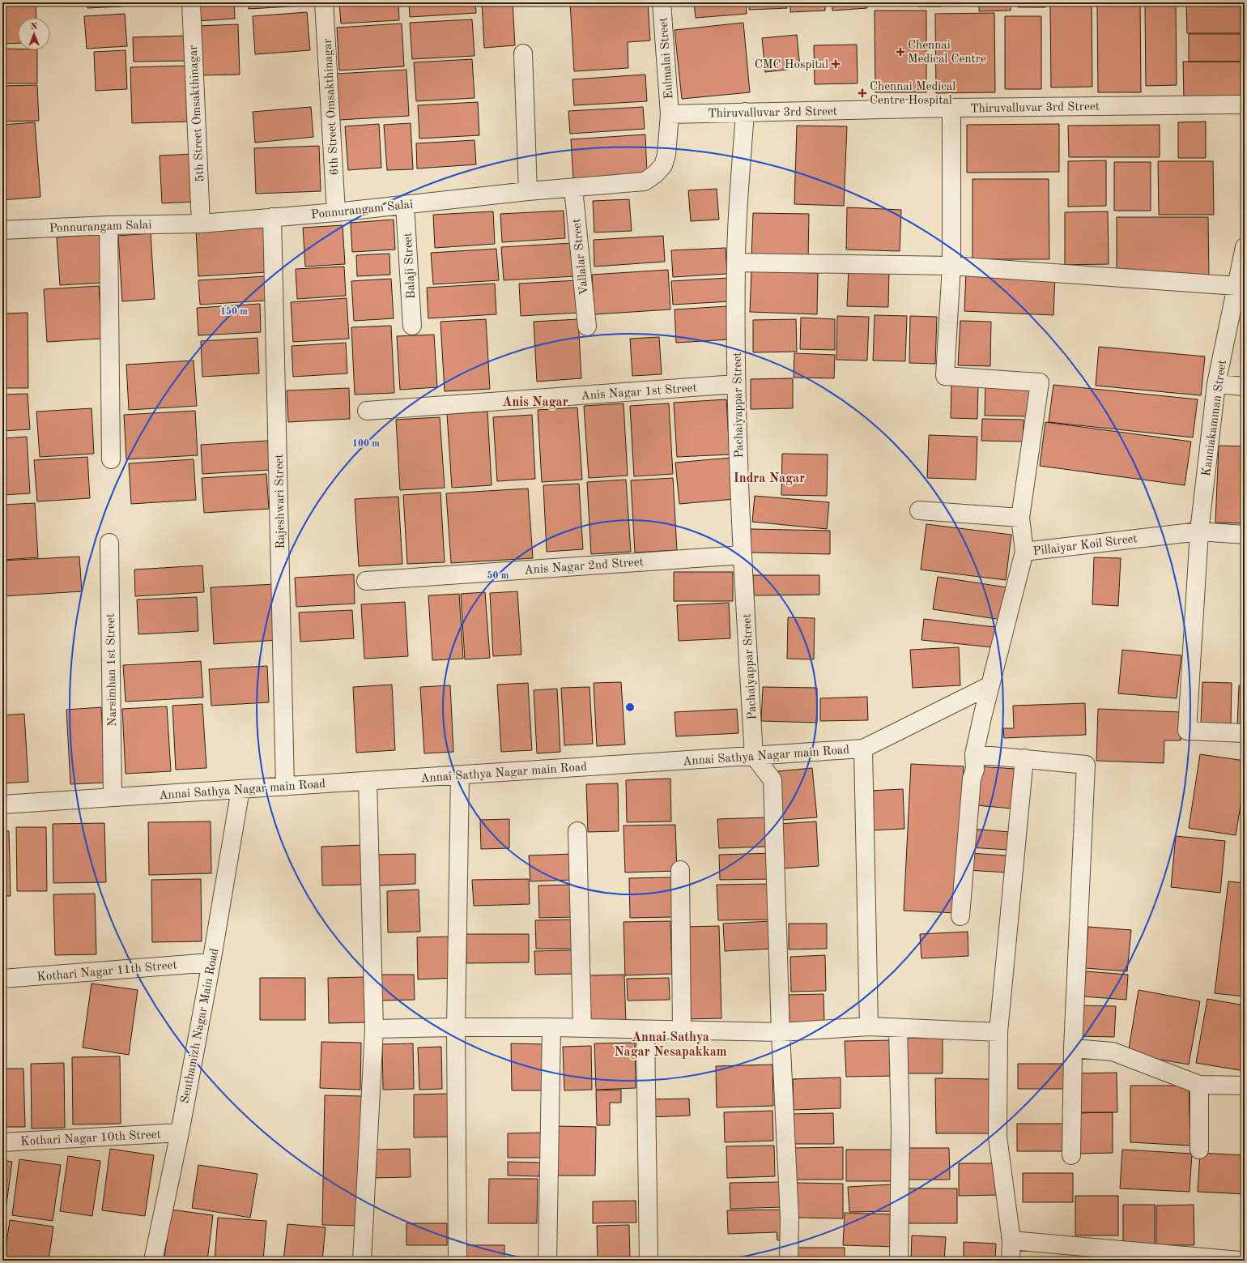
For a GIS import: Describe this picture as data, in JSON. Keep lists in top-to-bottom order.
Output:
{
  "streets": {
    "street": [
      "Eulmalai Street",
      "6th Street Omsakthinagar",
      "Thiruvalluvar 3rd Street",
      "5th Street Omsakthinagar",
      "Ponnurangam Salai",
      "Vallalar Street",
      "Balaji Street",
      "Anis Nagar 1st Street",
      "Pachaiyappar Street",
      "Kanniakamman Street",
      "Rajeshwari Street",
      "Pillaiyar Koil Street",
      "Anis Nagar 2nd Street",
      "Narsimhan 1st Street",
      "Annai Sathya Nagar main Road",
      "Kothari Nagar 11th Street",
      "Senthamizh Nagar Main Road",
      "Kothari Nagar 10th Street"
    ]
  },
  "crossings": [
    ["Eulmalai Street", "Thiruvalluvar 3rd Street"],
    ["Eulmalai Street", "Ponnurangam Salai"],
    ["6th Street Omsakthinagar", "Ponnurangam Salai"],
    ["Thiruvalluvar 3rd Street", "Ponnurangam Salai"],
    ["Thiruvalluvar 3rd Street", "Pachaiyappar Street"],
    ["5th Street Omsakthinagar", "Ponnurangam Salai"],
    ["Ponnurangam Salai", "Vallalar Street"],
    ["Ponnurangam Salai", "Balaji Street"],
    ["Ponnurangam Salai", "Rajeshwari Street"],
    ["Anis Nagar 1st Street", "Pachaiyappar Street"],
    ["Pachaiyappar Street", "Anis Nagar 2nd Street"],
    ["Pachaiyappar Street", "Annai Sathya Nagar main Road"],
    ["Kanniakamman Street", "Pillaiyar Koil Street"],
    ["Rajeshwari Street", "Annai Sathya Nagar main Road"],
    ["Pillaiyar Koil Street", "Annai Sathya Nagar main Road"],
    ["Narsimhan 1st Street", "Annai Sathya Nagar main Road"],
    ["Annai Sathya Nagar main Road", "Senthamizh Nagar Main Road"],
    ["Kothari Nagar 11th Street", "Senthamizh Nagar Main Road"],
    ["Senthamizh Nagar Main Road", "Kothari Nagar 10th Street"]
  ],
  "districts": ["Anis Nagar", "Indra Nagar", "Annai Sathya Nagar Nesapakkam"],
  "places": {
    "health": ["Chennai Medical Centre", "CMC Hospital", "Chennai Medical Centre Hospital"]
  },
  "north": "top",
  "rings": ["150 m", "100 m", "50 m"]
}
